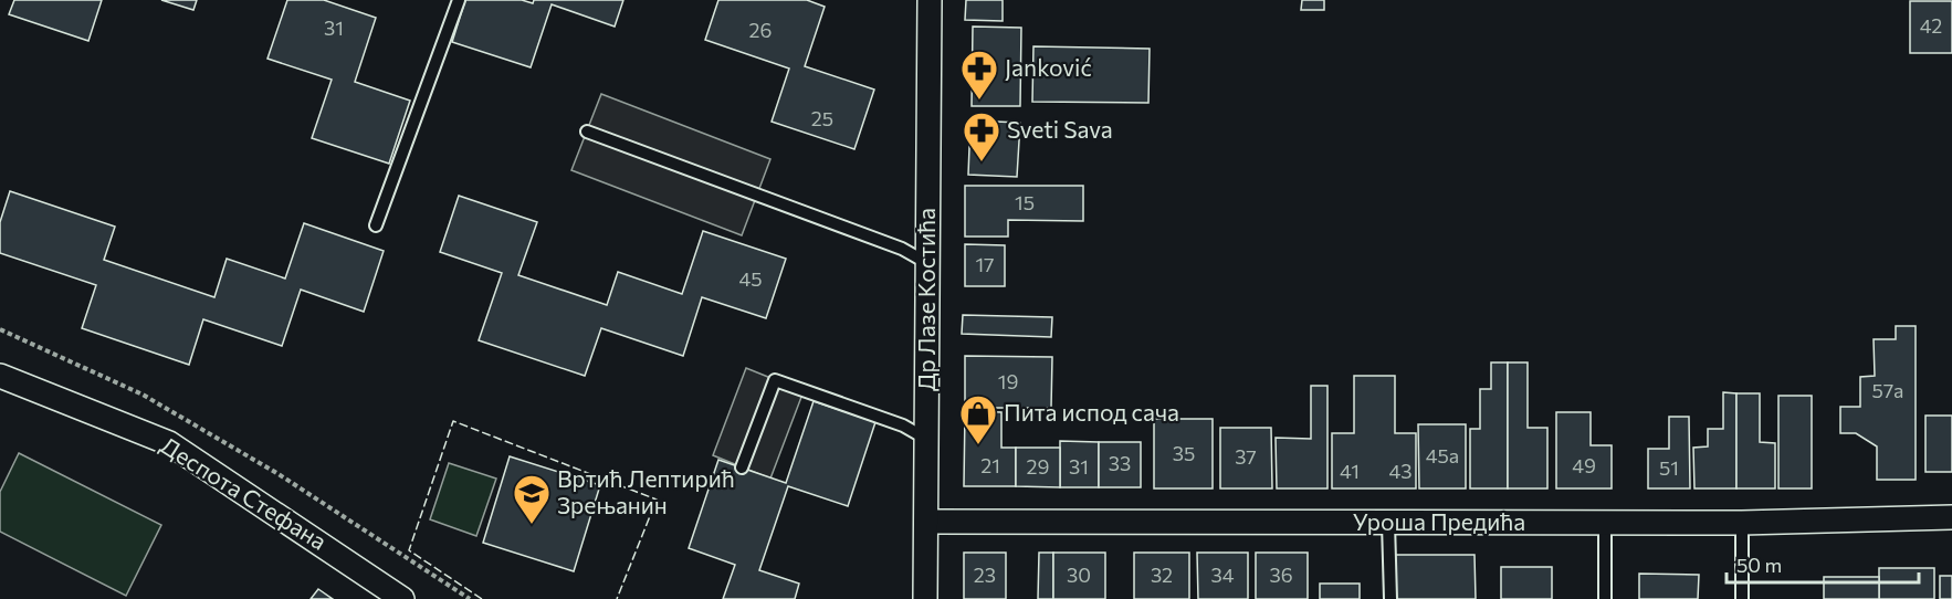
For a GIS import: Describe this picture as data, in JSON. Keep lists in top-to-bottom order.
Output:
{
  "streets": {
    "street": ["Др Лазе Костића", "Деспота Стефана", "Уроша Предића"]
  },
  "crossings": [
    ["Др Лазе Костића", "Уроша Предића"]
  ],
  "places": {
    "pharmacy": ["Janković", "Sveti Sava"],
    "shop": ["Пита испод сача"],
    "school or university": ["Вртић Лептирић Зрењанин"]
  },
  "house_numbers": [
    "42",
    "31",
    "26",
    "25",
    "15",
    "17",
    "45",
    "19",
    "57a",
    "35",
    "45a",
    "37",
    "33",
    "21",
    "49",
    "29",
    "31",
    "51",
    "41",
    "43",
    "23",
    "30",
    "32",
    "34",
    "36"
  ],
  "scale_bar": "50 m"
}
